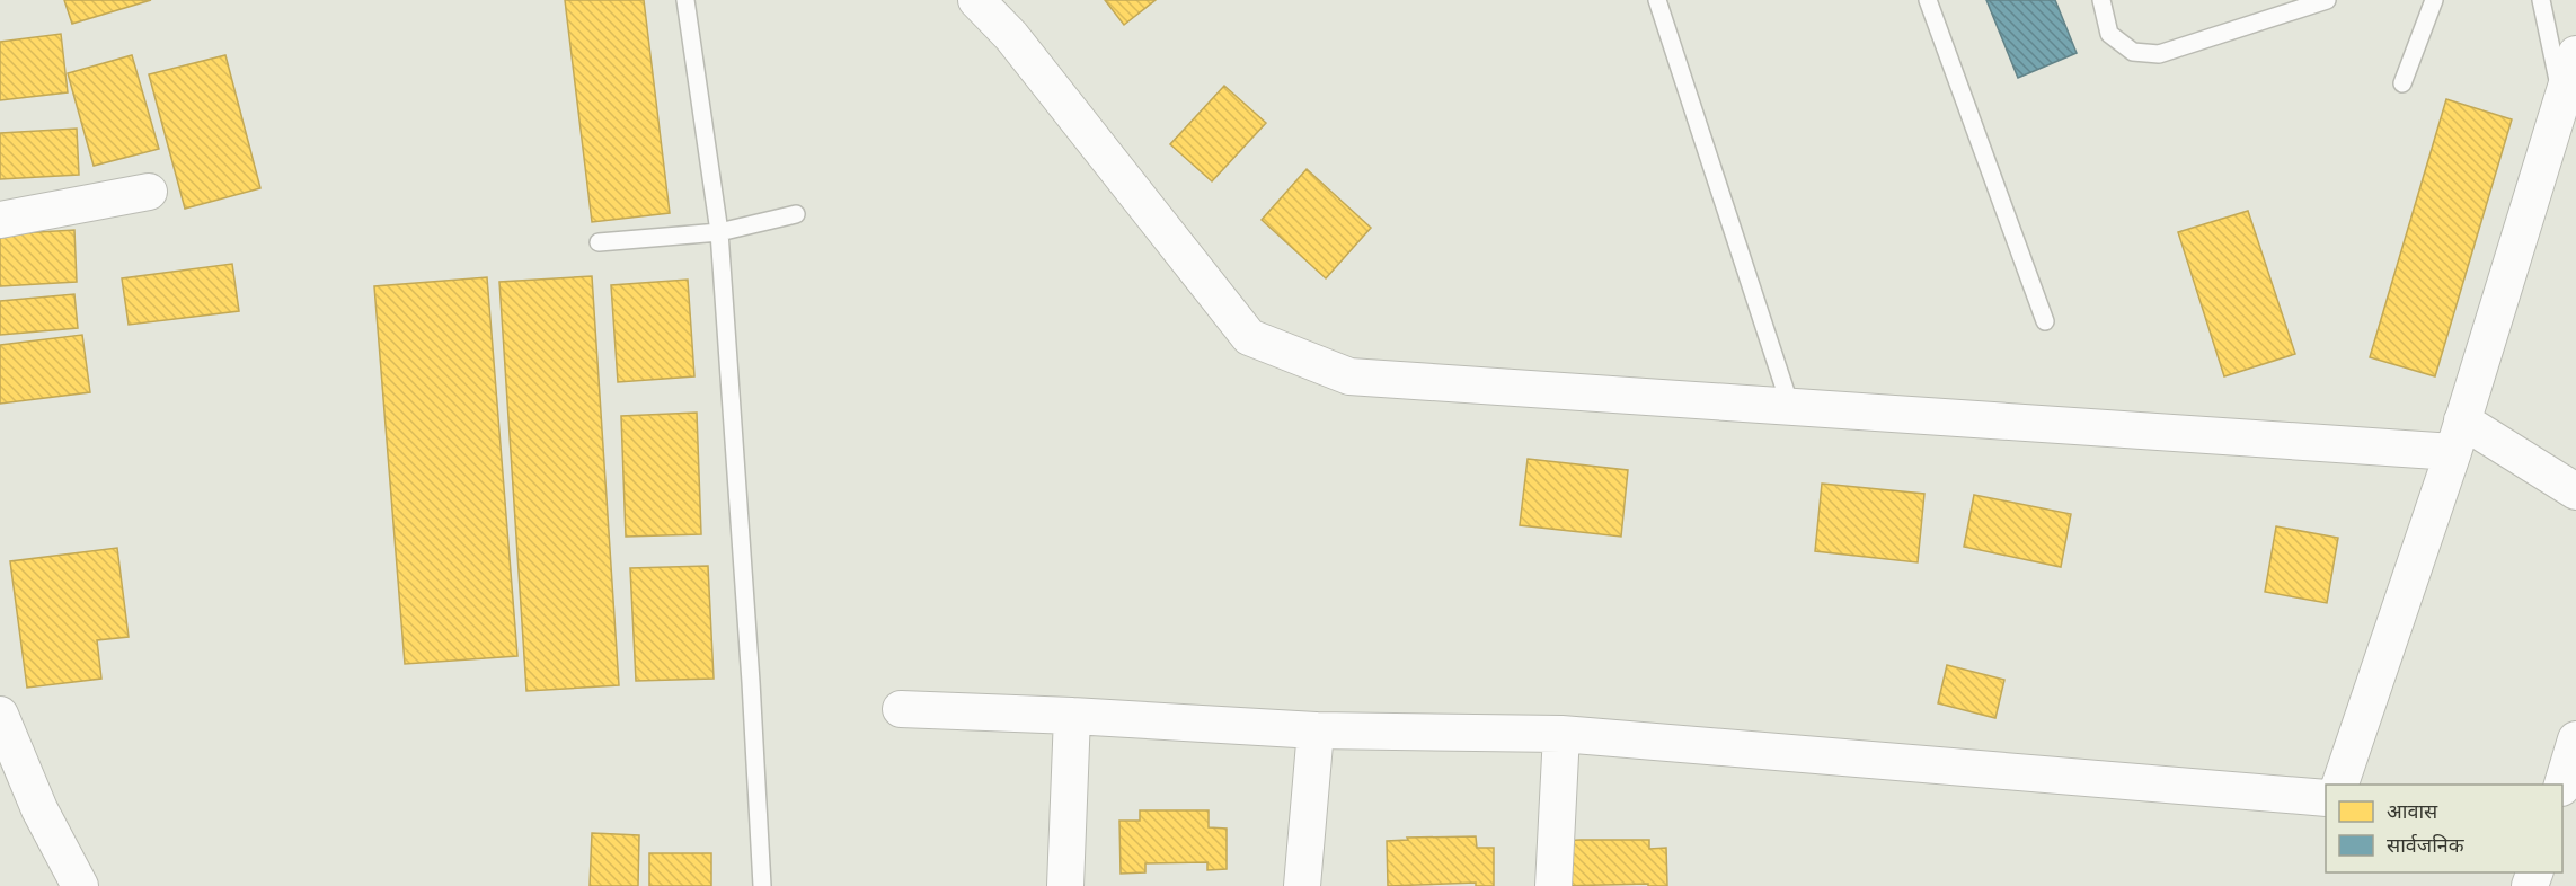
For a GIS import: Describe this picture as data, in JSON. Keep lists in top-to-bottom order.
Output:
{
  "legend": ["आवास", "सार्वजनिक"]
}
